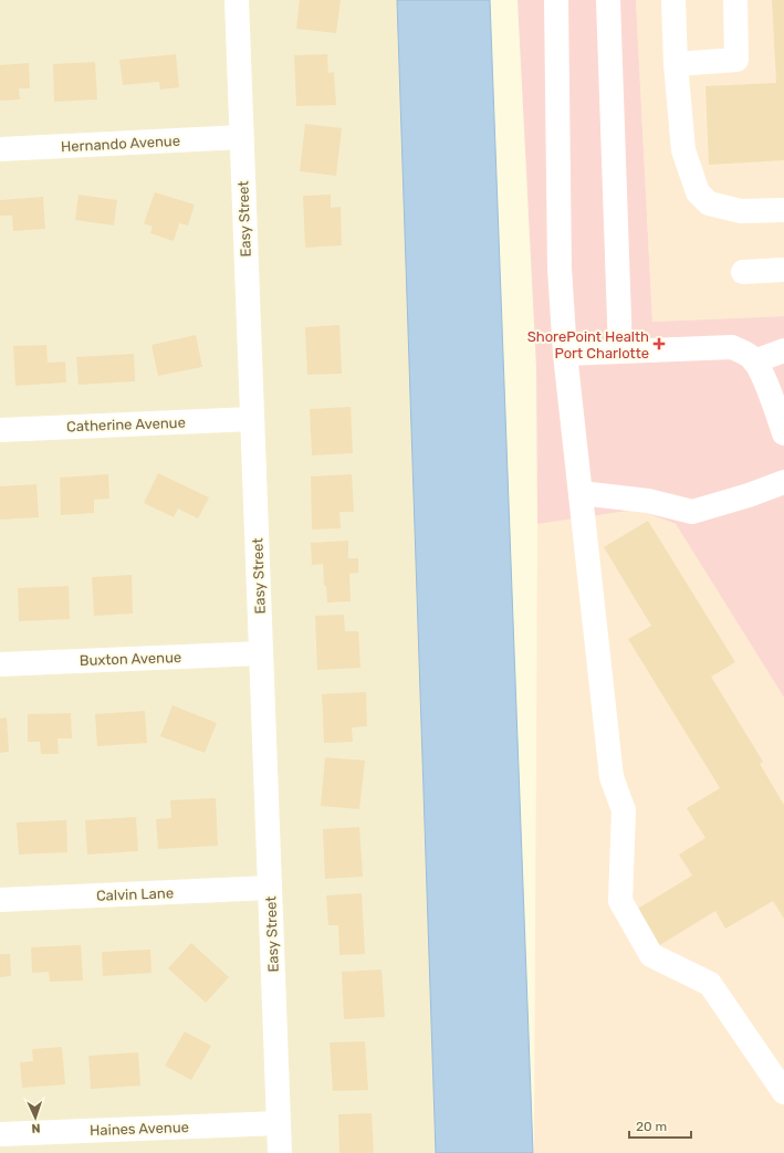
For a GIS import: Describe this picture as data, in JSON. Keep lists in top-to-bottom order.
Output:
{
  "streets": {
    "street": [
      "Hernando Avenue",
      "Easy Street",
      "Catherine Avenue",
      "Buxton Avenue",
      "Calvin Lane",
      "Haines Avenue"
    ]
  },
  "crossings": [
    ["Hernando Avenue", "Easy Street"],
    ["Easy Street", "Catherine Avenue"],
    ["Easy Street", "Buxton Avenue"],
    ["Easy Street", "Calvin Lane"],
    ["Easy Street", "Haines Avenue"]
  ],
  "places": {
    "health": ["ShorePoint Health Port Charlotte"]
  },
  "scale_bar": "20 m",
  "north": "bottom"
}
